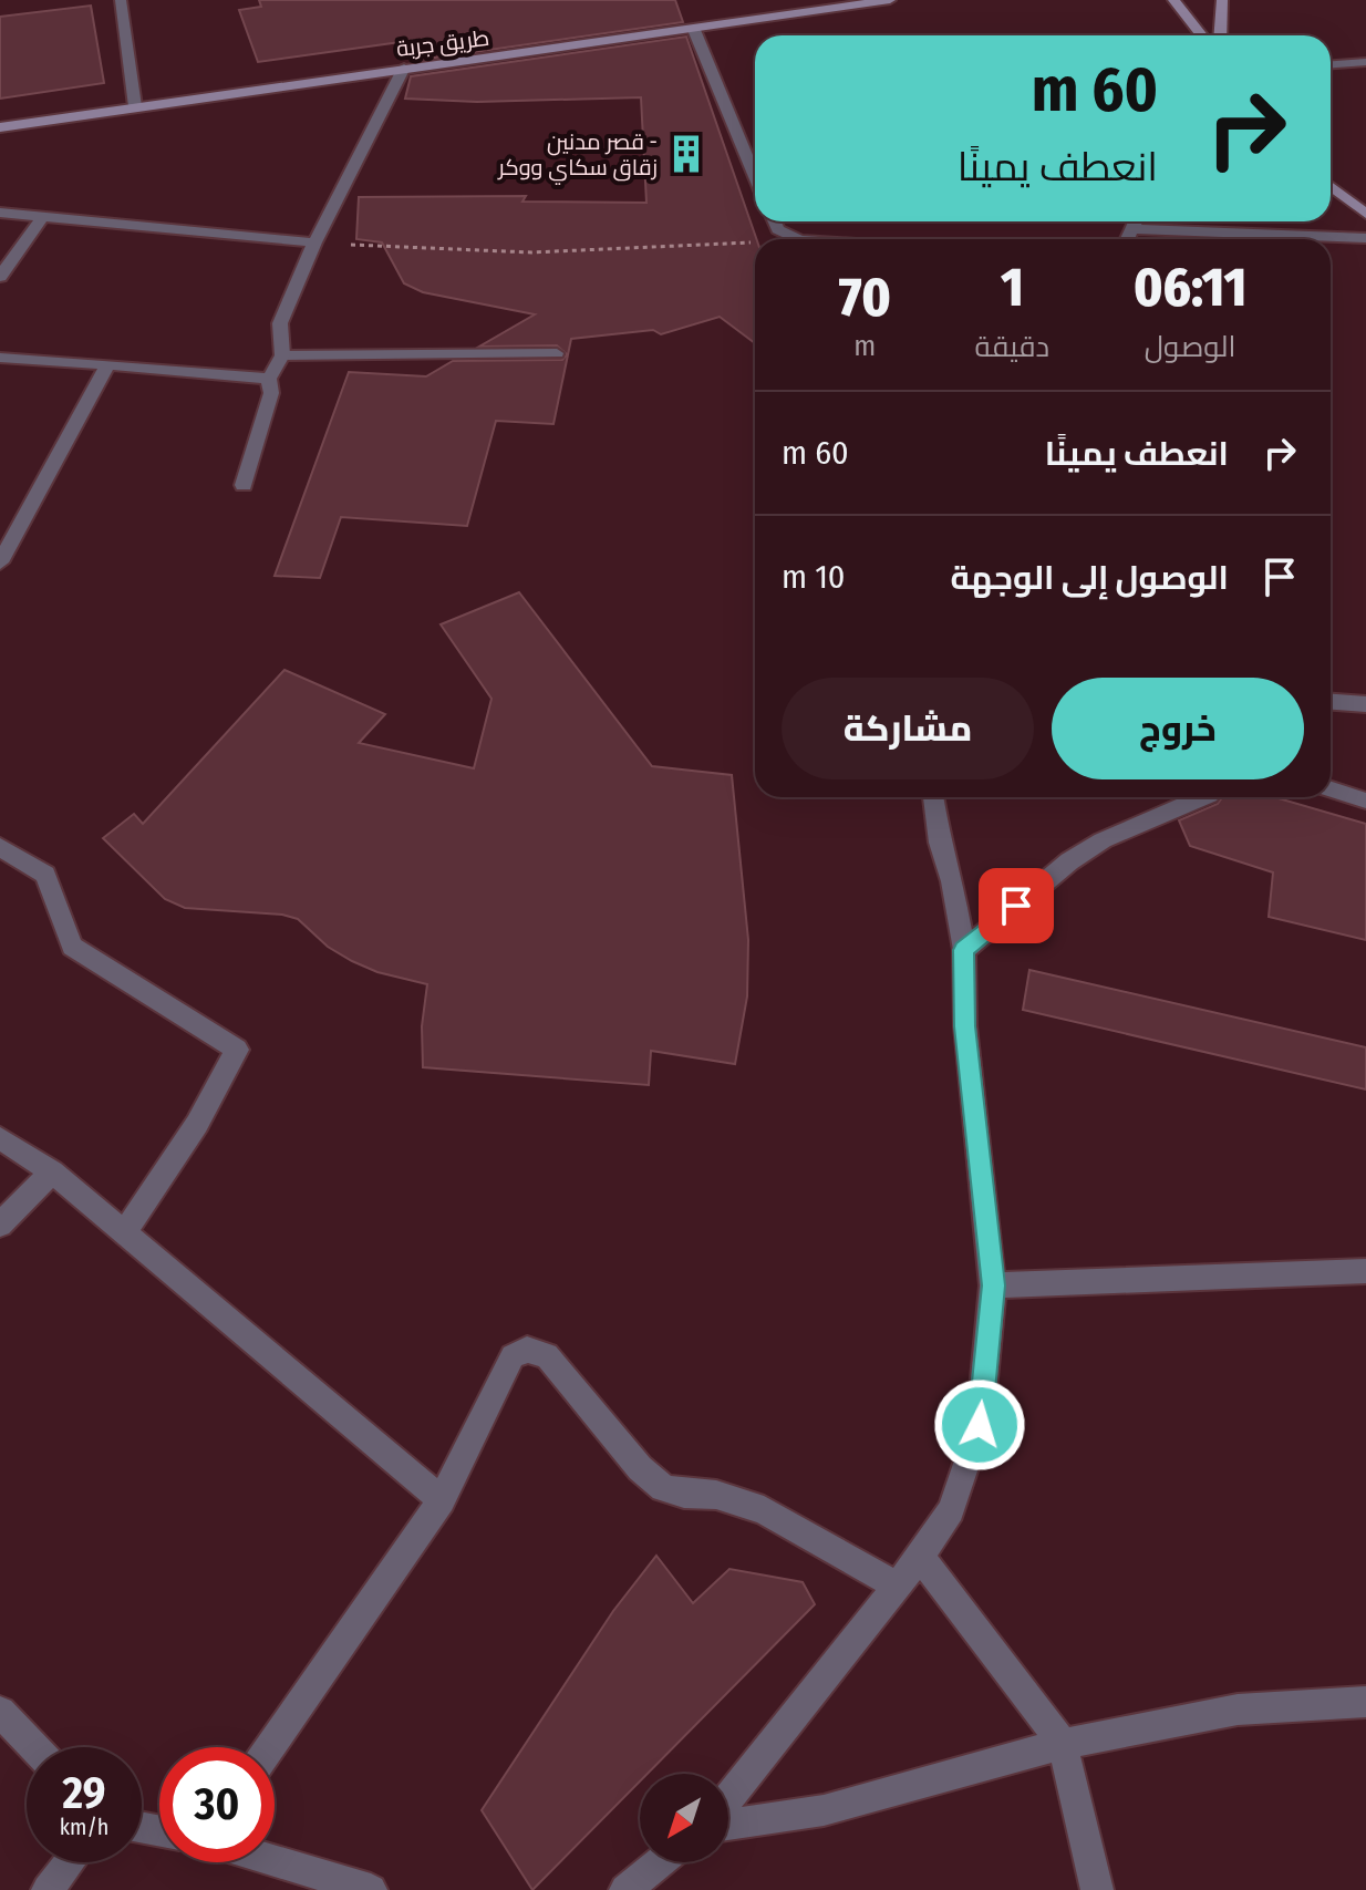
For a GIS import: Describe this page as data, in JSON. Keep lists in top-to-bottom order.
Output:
{
  "streets": {
    "main road": ["طريق جربة"]
  },
  "places": {
    "building": ["قصر مدنين - زقاق سكاي ووكر"]
  },
  "north": "bottom left",
  "page": {
    "turn": ["60 m", "انعطف يمينًا"],
    "eta": [
      "06:11",
      "الوصول",
      "1",
      "دقيقة",
      "70",
      "m"
    ],
    "list": [
      {
        "name": "انعطف يمينًا",
        "value": "60 m"
      },
      {
        "name": "الوصول إلى الوجهة",
        "value": "10 m"
      }
    ],
    "buttons": ["خروج", "مشاركة"],
    "speed": "29 km/h",
    "limit": "30"
  }
}
